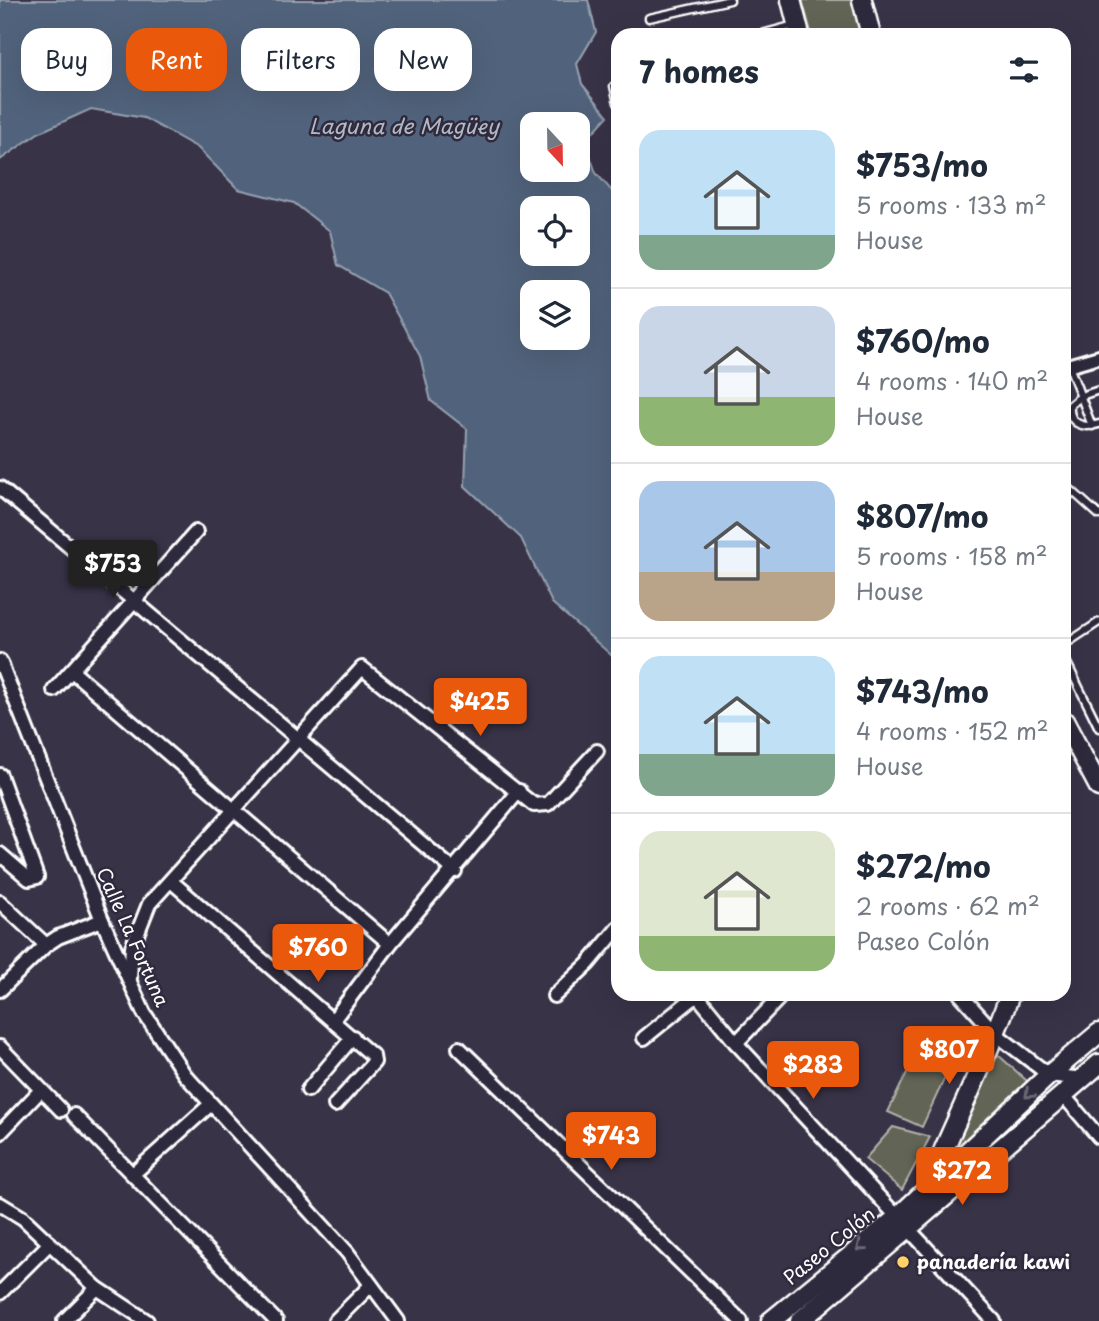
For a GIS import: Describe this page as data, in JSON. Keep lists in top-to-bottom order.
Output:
{
  "streets": {
    "main road": ["Paseo Colón"],
    "street": ["Calle La Fortuna"]
  },
  "water": ["Laguna de Magüey"],
  "places": ["panadería kawi"],
  "north": "bottom",
  "page": {
    "chip": [
      "Buy",
      "Rent",
      "Filters",
      "New"
    ],
    "heading": "7 homes",
    "list": [
      {
        "name": "$753/mo",
        "note": "5 rooms · 133 m² · House"
      },
      {
        "name": "$760/mo",
        "note": "4 rooms · 140 m² · House"
      },
      {
        "name": "$807/mo",
        "note": "5 rooms · 158 m² · House"
      },
      {
        "name": "$743/mo",
        "note": "4 rooms · 152 m² · House"
      },
      {
        "name": "$272/mo",
        "note": "2 rooms · 62 m² · Paseo Colón"
      }
    ],
    "price": [
      "$753",
      "$425",
      "$760",
      "$807",
      "$283",
      "$743",
      "$272"
    ]
  }
}
